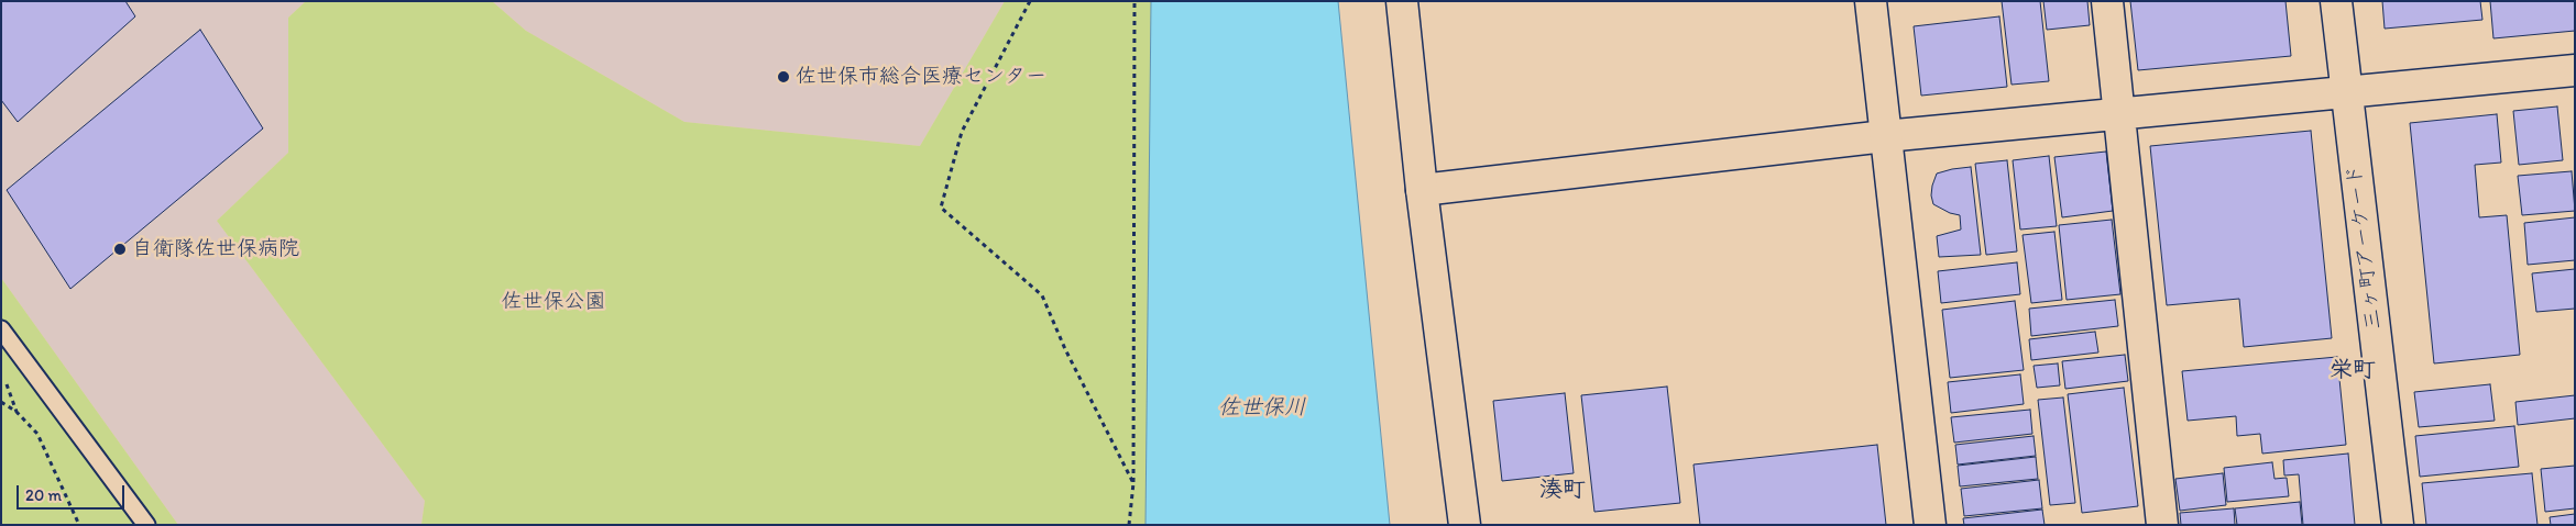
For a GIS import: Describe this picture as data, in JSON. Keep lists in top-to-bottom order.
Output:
{
  "streets": {
    "street": ["三ヶ町アーケード"]
  },
  "districts": ["栄町", "湊町"],
  "water": ["佐世保川"],
  "parks": ["佐世保公園"],
  "places": ["佐世保市総合医療センター", "自衛隊佐世保病院"],
  "scale_bar": "20 m"
}
